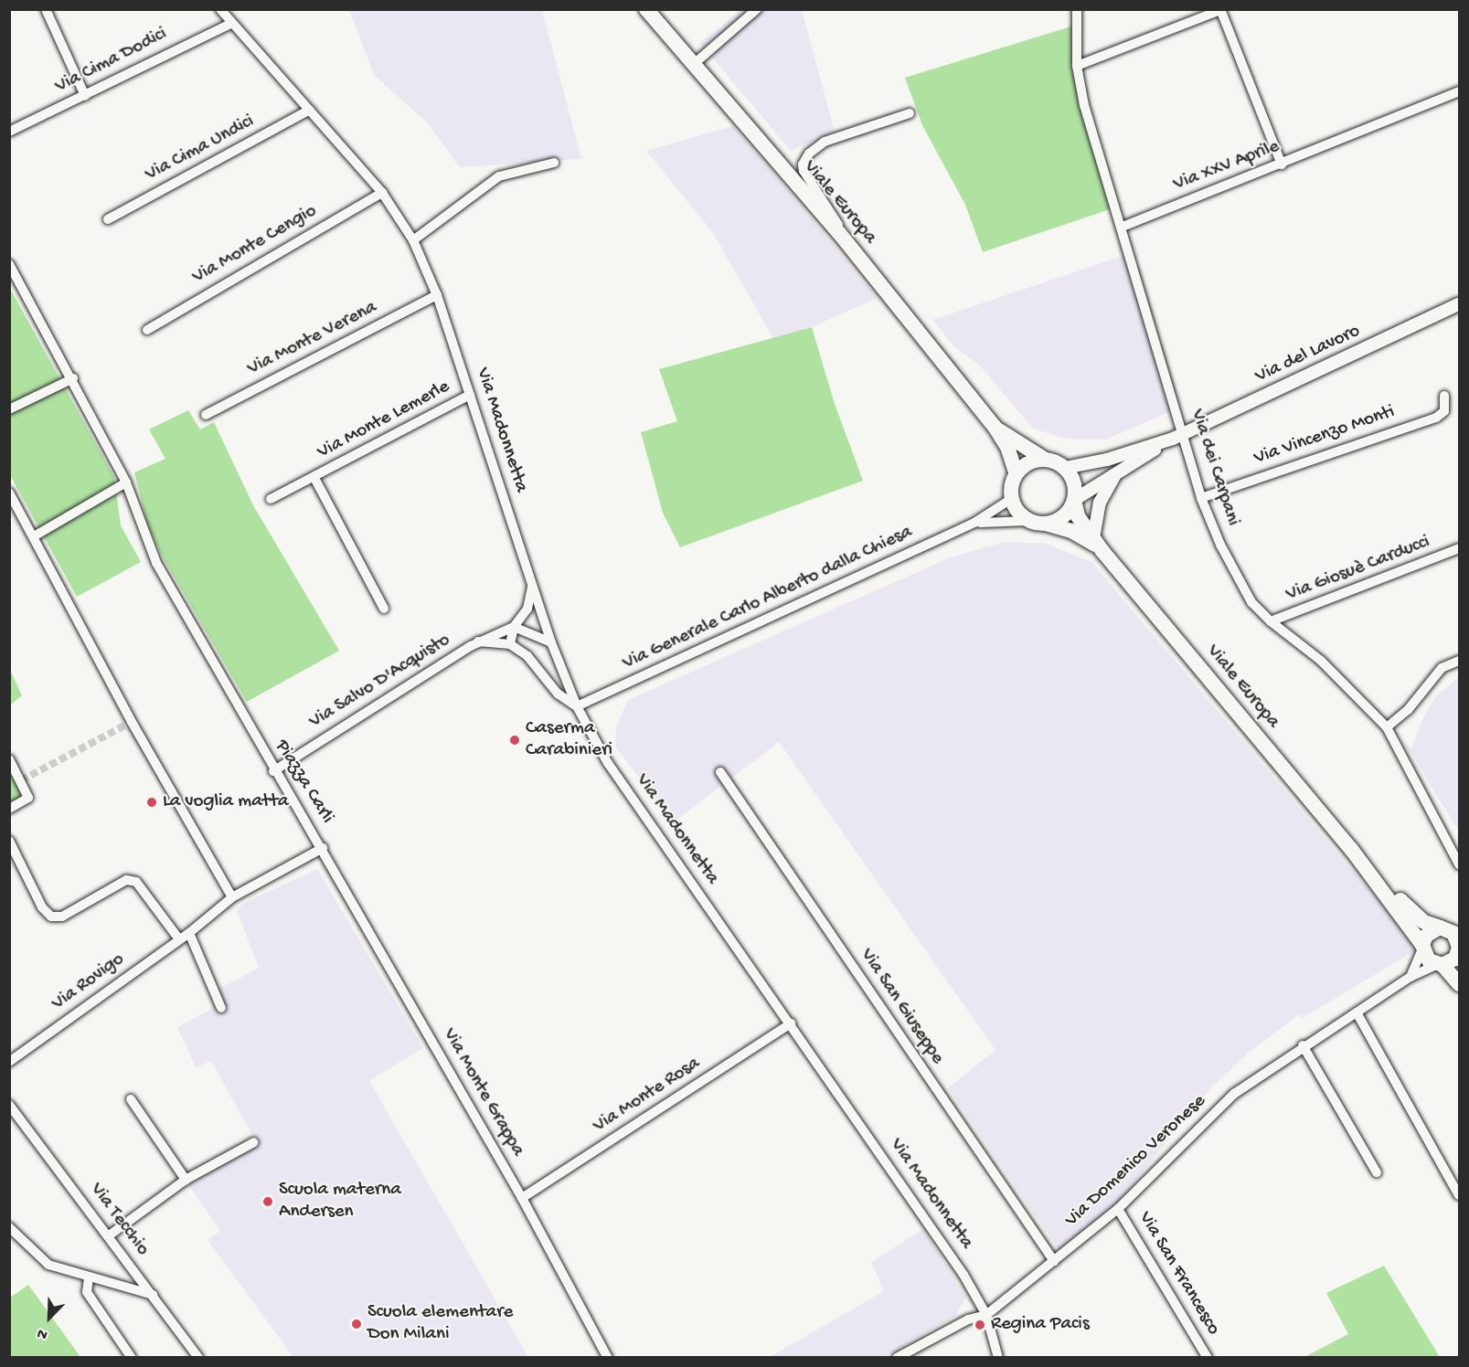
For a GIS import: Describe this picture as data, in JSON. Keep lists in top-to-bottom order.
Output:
{
  "streets": {
    "main road": ["Viale Europa"],
    "street": [
      "Via Cima Dodici",
      "Via Cima Undici",
      "Via XXV Aprile",
      "Via Monte Cengio",
      "Via Monte Verena",
      "Via del Lavoro",
      "Via Monte Lemerle",
      "Via Madonnetta",
      "Via Vincenzo Monti",
      "Via dei Carpani",
      "Via Giosuè Carducci",
      "Via Generale Carlo Alberto dalla Chiesa",
      "Via Salvo D'Acquisto",
      "Piazza Carli",
      "Via Rovigo",
      "Via San Giuseppe",
      "Via Monte Grappa",
      "Via Monte Rosa",
      "Via Domenico Veronese",
      "Via Tecchio",
      "Via San Francesco"
    ]
  },
  "crossings": [
    ["Via Cima Dodici", "Via Madonnetta"],
    ["Via Cima Undici", "Via Madonnetta"],
    ["Via XXV Aprile", "Via dei Carpani"],
    ["Viale Europa", "Via del Lavoro"],
    ["Viale Europa", "Via Generale Carlo Alberto dalla Chiesa"],
    ["Via Monte Cengio", "Via Madonnetta"],
    ["Via Monte Verena", "Via Madonnetta"],
    ["Via del Lavoro", "Via dei Carpani"],
    ["Via del Lavoro", "Via Generale Carlo Alberto dalla Chiesa"],
    ["Via Monte Lemerle", "Via Madonnetta"],
    ["Via Madonnetta", "Via Generale Carlo Alberto dalla Chiesa"],
    ["Via Madonnetta", "Via Monte Rosa"],
    ["Via Madonnetta", "Via Domenico Veronese"],
    ["Via Vincenzo Monti", "Via dei Carpani"],
    ["Via dei Carpani", "Via Giosuè Carducci"],
    ["Via Salvo D'Acquisto", "Piazza Carli"],
    ["Piazza Carli", "Via Rovigo"],
    ["Piazza Carli", "Via Monte Grappa"],
    ["Via San Giuseppe", "Via Domenico Veronese"],
    ["Via Monte Grappa", "Via Monte Rosa"],
    ["Via Domenico Veronese", "Via San Francesco"]
  ],
  "places": [
    "Caserma Carabinieri",
    "La voglia matta",
    "Scuola materna Andersen",
    "Scuola elementare Don Milani",
    "Regina Pacis"
  ],
  "north": "bottom left"
}
